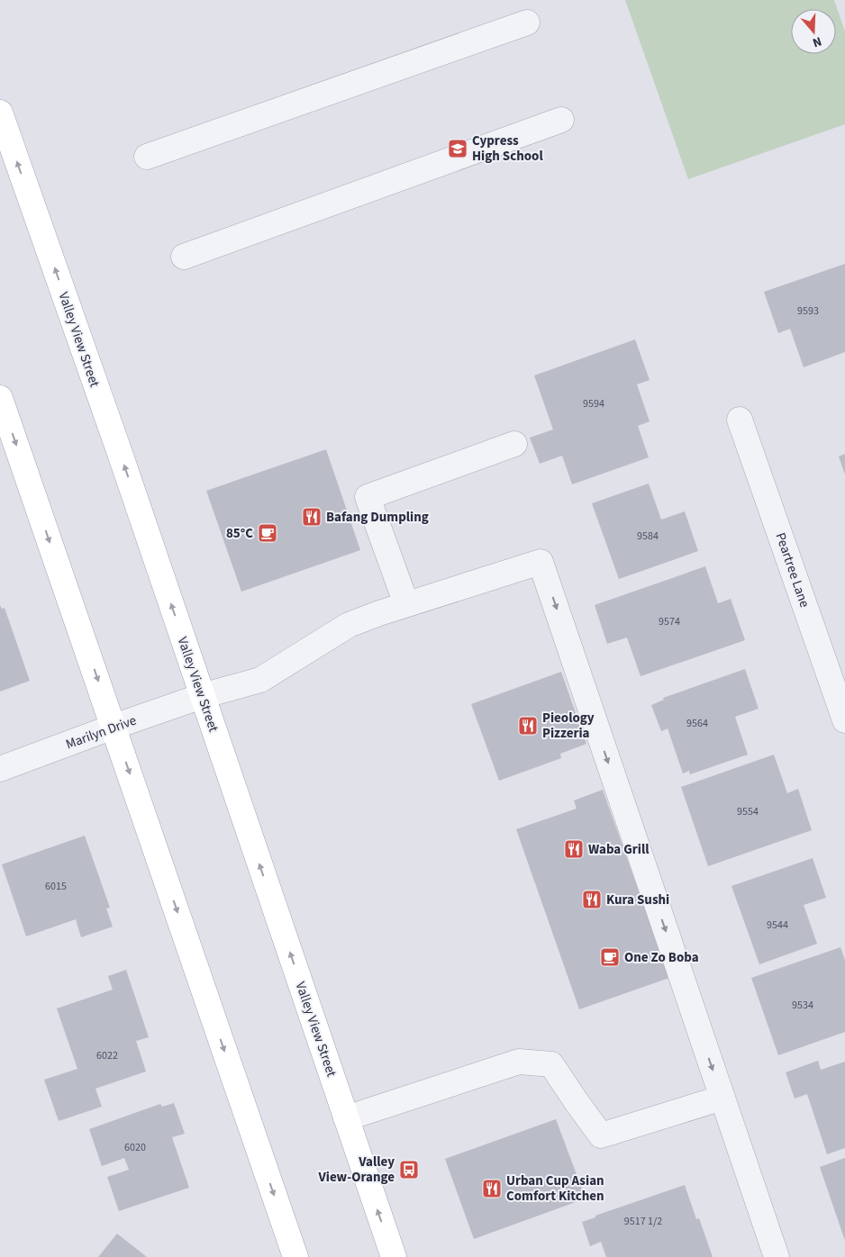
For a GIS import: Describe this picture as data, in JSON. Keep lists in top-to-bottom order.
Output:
{
  "streets": {
    "main road": ["Valley View Street"],
    "street": ["Peartree Lane", "Marilyn Drive"]
  },
  "crossings": [
    ["Valley View Street", "Marilyn Drive"]
  ],
  "one_way": ["Marilyn Drive"],
  "places": {
    "school or university": ["Cypress High School"],
    "restaurant": [
      "Bafang Dumpling",
      "Pieology Pizzeria",
      "Waba Grill",
      "Kura Sushi",
      "Urban Cup Asian Comfort Kitchen"
    ],
    "cafe": ["85°C", "One Zo Boba"],
    "bus stop": ["Valley View-Orange"]
  },
  "house_numbers": [
    "9593",
    "9594",
    "9584",
    "9574",
    "9564",
    "9554",
    "6015",
    "9544",
    "9534",
    "6022",
    "6020",
    "9517 1/2"
  ],
  "north": "bottom"
}
